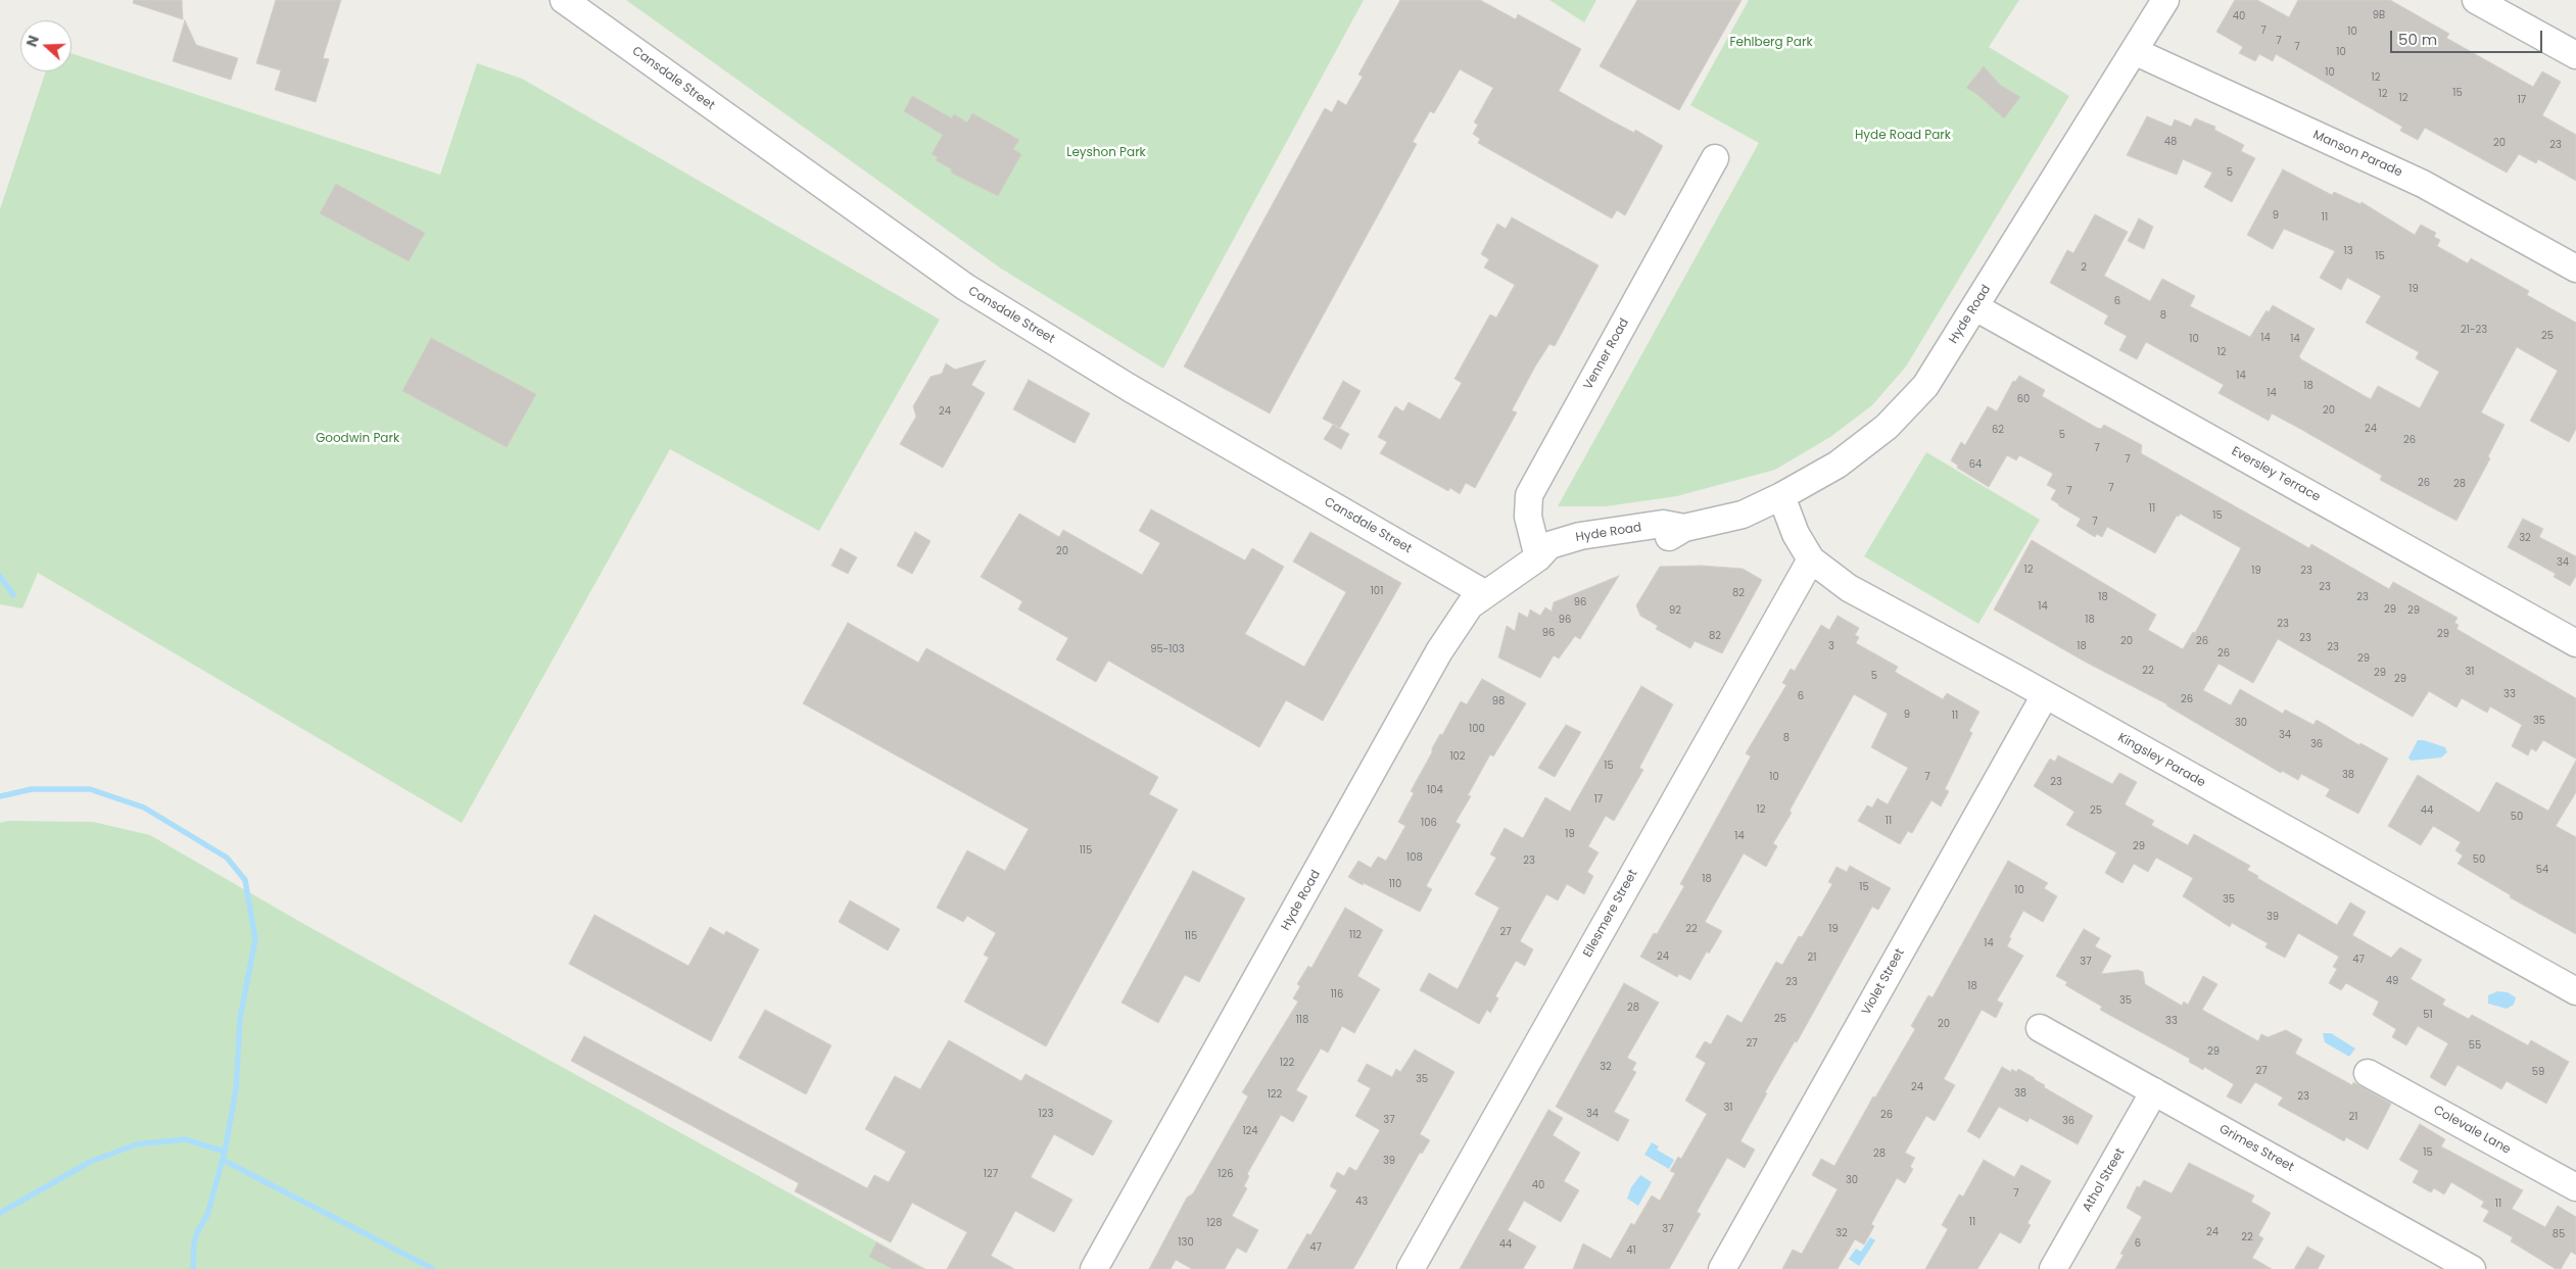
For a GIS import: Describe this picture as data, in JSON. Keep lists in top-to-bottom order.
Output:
{
  "streets": {
    "street": [
      "Cansdale Street",
      "Manson Parade",
      "Hyde Road",
      "Venner Road",
      "Eversley Terrace",
      "Kingsley Parade",
      "Ellesmere Street",
      "Violet Street",
      "Colevale Lane",
      "Grimes Street",
      "Athol Street"
    ]
  },
  "crossings": [
    ["Cansdale Street", "Hyde Road"],
    ["Manson Parade", "Hyde Road"],
    ["Hyde Road", "Venner Road"],
    ["Hyde Road", "Eversley Terrace"],
    ["Hyde Road", "Kingsley Parade"],
    ["Kingsley Parade", "Ellesmere Street"],
    ["Kingsley Parade", "Violet Street"],
    ["Grimes Street", "Athol Street"]
  ],
  "parks": [
    "Fehlberg Park",
    "Hyde Road Park",
    "Leyshon Park",
    "Goodwin Park"
  ],
  "house_numbers": [
    "9B",
    "40",
    "7",
    "10",
    "7",
    "7",
    "10",
    "10",
    "12",
    "15",
    "12",
    "12",
    "17",
    "48",
    "20",
    "23",
    "5",
    "9",
    "11",
    "13",
    "15",
    "2",
    "19",
    "6",
    "8",
    "21-23",
    "25",
    "14",
    "10",
    "14",
    "12",
    "14",
    "18",
    "14",
    "60",
    "20",
    "24",
    "24",
    "62",
    "5",
    "26",
    "7",
    "7",
    "64",
    "26",
    "28",
    "7",
    "7",
    "11",
    "15",
    "7",
    "32",
    "20",
    "34",
    "12",
    "19",
    "23",
    "23",
    "101",
    "82",
    "18",
    "23",
    "96",
    "14",
    "29",
    "92",
    "29",
    "96",
    "18",
    "23",
    "96",
    "29",
    "82",
    "23",
    "20",
    "26",
    "3",
    "18",
    "23",
    "95-103",
    "26",
    "29",
    "22",
    "31",
    "29",
    "5",
    "29",
    "33",
    "6",
    "26",
    "98",
    "9",
    "11",
    "35",
    "30",
    "100",
    "34",
    "8",
    "36",
    "102",
    "15",
    "38",
    "10",
    "7",
    "23",
    "104",
    "17",
    "12",
    "25",
    "44",
    "50",
    "11",
    "106",
    "19",
    "14",
    "29",
    "115",
    "108",
    "50",
    "23",
    "54",
    "18",
    "110",
    "15",
    "10",
    "35",
    "39",
    "22",
    "19",
    "27",
    "112",
    "115",
    "14",
    "24",
    "21",
    "47",
    "37",
    "49",
    "23",
    "18",
    "116",
    "35",
    "28",
    "51",
    "25",
    "118",
    "33",
    "20",
    "27",
    "55",
    "29",
    "122",
    "32",
    "27",
    "59",
    "35",
    "24",
    "38",
    "122",
    "23",
    "31",
    "123",
    "34",
    "26",
    "21",
    "37",
    "36",
    "124",
    "15",
    "28",
    "39",
    "127",
    "126",
    "30",
    "40",
    "7",
    "43",
    "11",
    "11",
    "128",
    "37",
    "24",
    "32",
    "85",
    "22",
    "130",
    "6",
    "44",
    "47",
    "41"
  ],
  "scale_bar": "50 m",
  "north": "left"
}
